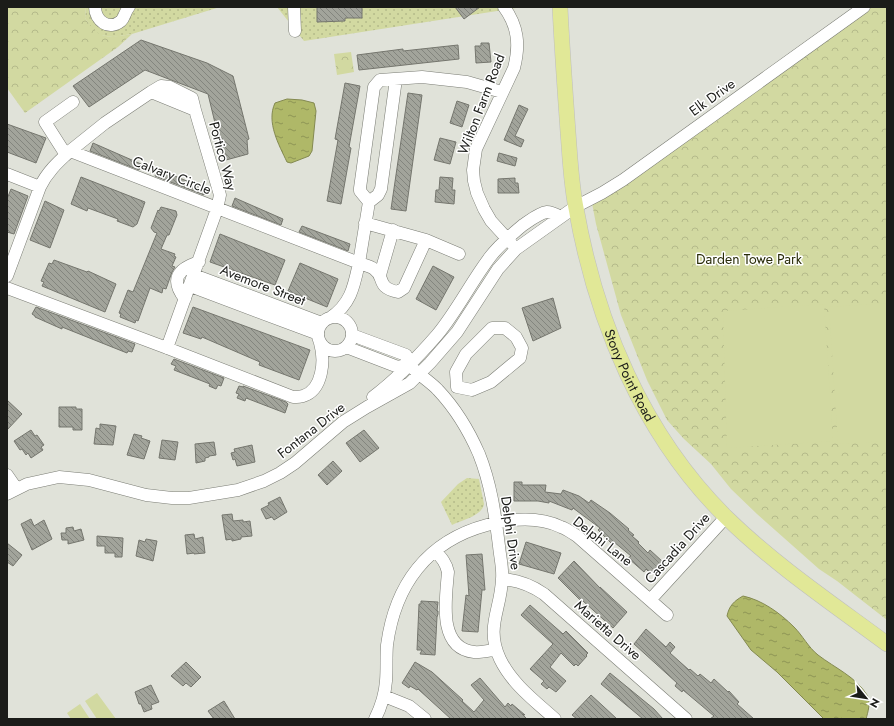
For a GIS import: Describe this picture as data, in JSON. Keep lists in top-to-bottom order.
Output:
{
  "streets": {
    "main road": ["Stony Point Road"],
    "street": [
      "Elk Drive",
      "Wilton Farm Road",
      "Portico Way",
      "Calvary Circle",
      "Avemore Street",
      "Fontana Drive",
      "Delphi Drive",
      "Delphi Lane",
      "Cascadia Drive",
      "Marietta Drive"
    ]
  },
  "crossings": [
    ["Elk Drive", "Stony Point Road"],
    ["Elk Drive", "Fontana Drive"],
    ["Wilton Farm Road", "Fontana Drive"],
    ["Portico Way", "Calvary Circle"],
    ["Portico Way", "Avemore Street"],
    ["Stony Point Road", "Cascadia Drive"],
    ["Fontana Drive", "Delphi Drive"],
    ["Delphi Drive", "Delphi Lane"],
    ["Delphi Drive", "Marietta Drive"],
    ["Delphi Lane", "Cascadia Drive"]
  ],
  "parks": ["Darden Towe Park"],
  "north": "bottom right"
}
